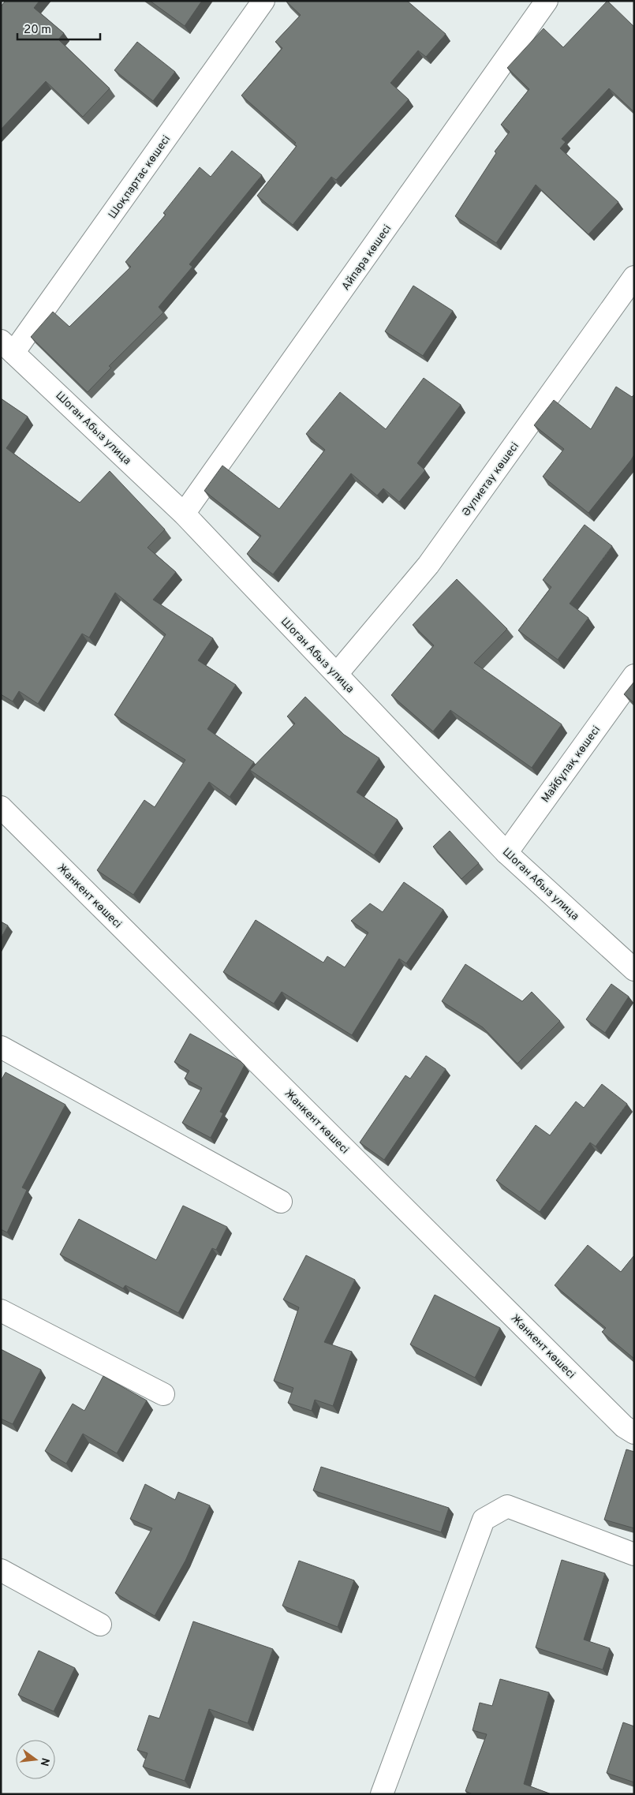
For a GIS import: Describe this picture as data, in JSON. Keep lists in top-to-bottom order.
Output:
{
  "streets": {
    "street": [
      "Шоқпартас көшесі",
      "Айпара көшесі",
      "Шоган Абыз улица",
      "Әулиетау көшесі",
      "Майбұлақ көшесі",
      "Жанкент көшесі"
    ]
  },
  "crossings": [
    ["Шоқпартас көшесі", "Шоган Абыз улица"],
    ["Айпара көшесі", "Шоган Абыз улица"],
    ["Шоган Абыз улица", "Әулиетау көшесі"],
    ["Шоган Абыз улица", "Майбұлақ көшесі"]
  ],
  "scale_bar": "20 m",
  "north": "right"
}
